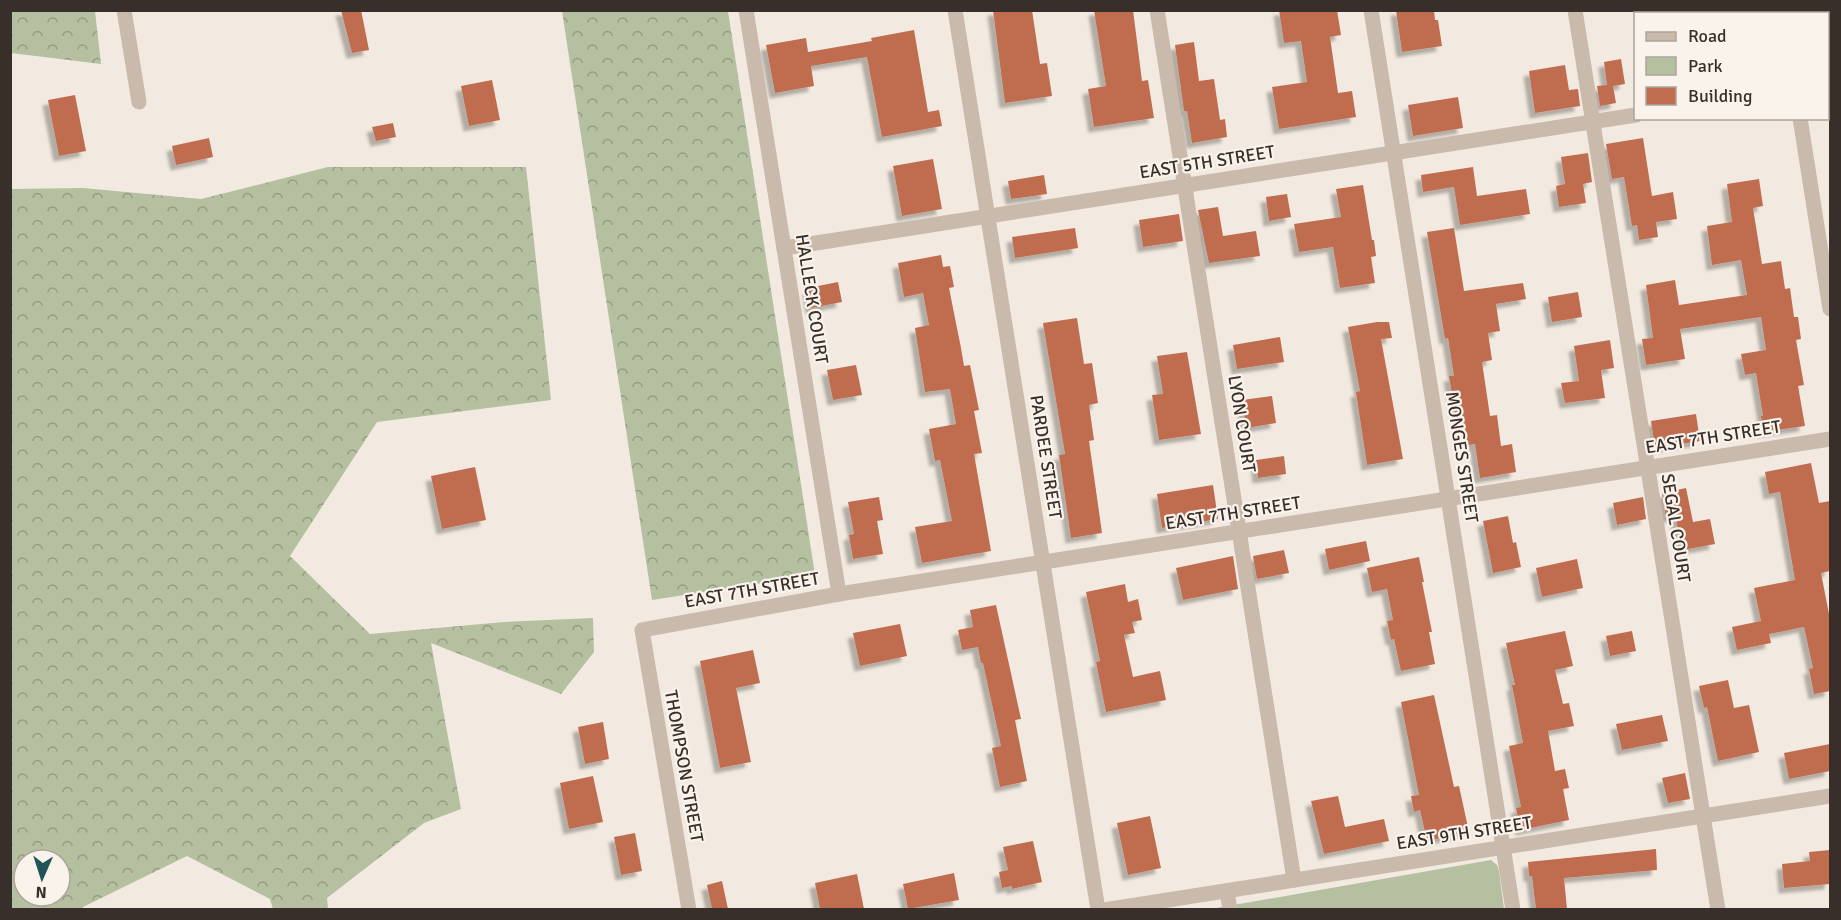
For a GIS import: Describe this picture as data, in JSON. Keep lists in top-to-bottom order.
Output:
{
  "streets": {
    "street": [
      "EAST 5TH STREET",
      "HALLECK COURT",
      "LYON COURT",
      "EAST 7TH STREET",
      "PARDEE STREET",
      "MONGES STREET",
      "SEGAL COURT",
      "THOMPSON STREET",
      "EAST 9TH STREET"
    ]
  },
  "crossings": [
    ["EAST 5TH STREET", "HALLECK COURT"],
    ["EAST 5TH STREET", "LYON COURT"],
    ["EAST 5TH STREET", "PARDEE STREET"],
    ["EAST 5TH STREET", "MONGES STREET"],
    ["EAST 5TH STREET", "SEGAL COURT"],
    ["HALLECK COURT", "EAST 7TH STREET"],
    ["LYON COURT", "EAST 7TH STREET"],
    ["LYON COURT", "EAST 9TH STREET"],
    ["EAST 7TH STREET", "PARDEE STREET"],
    ["EAST 7TH STREET", "MONGES STREET"],
    ["EAST 7TH STREET", "SEGAL COURT"],
    ["EAST 7TH STREET", "THOMPSON STREET"],
    ["MONGES STREET", "EAST 9TH STREET"],
    ["SEGAL COURT", "EAST 9TH STREET"]
  ],
  "legend": ["Road", "Park", "Building"],
  "north": "bottom"
}
